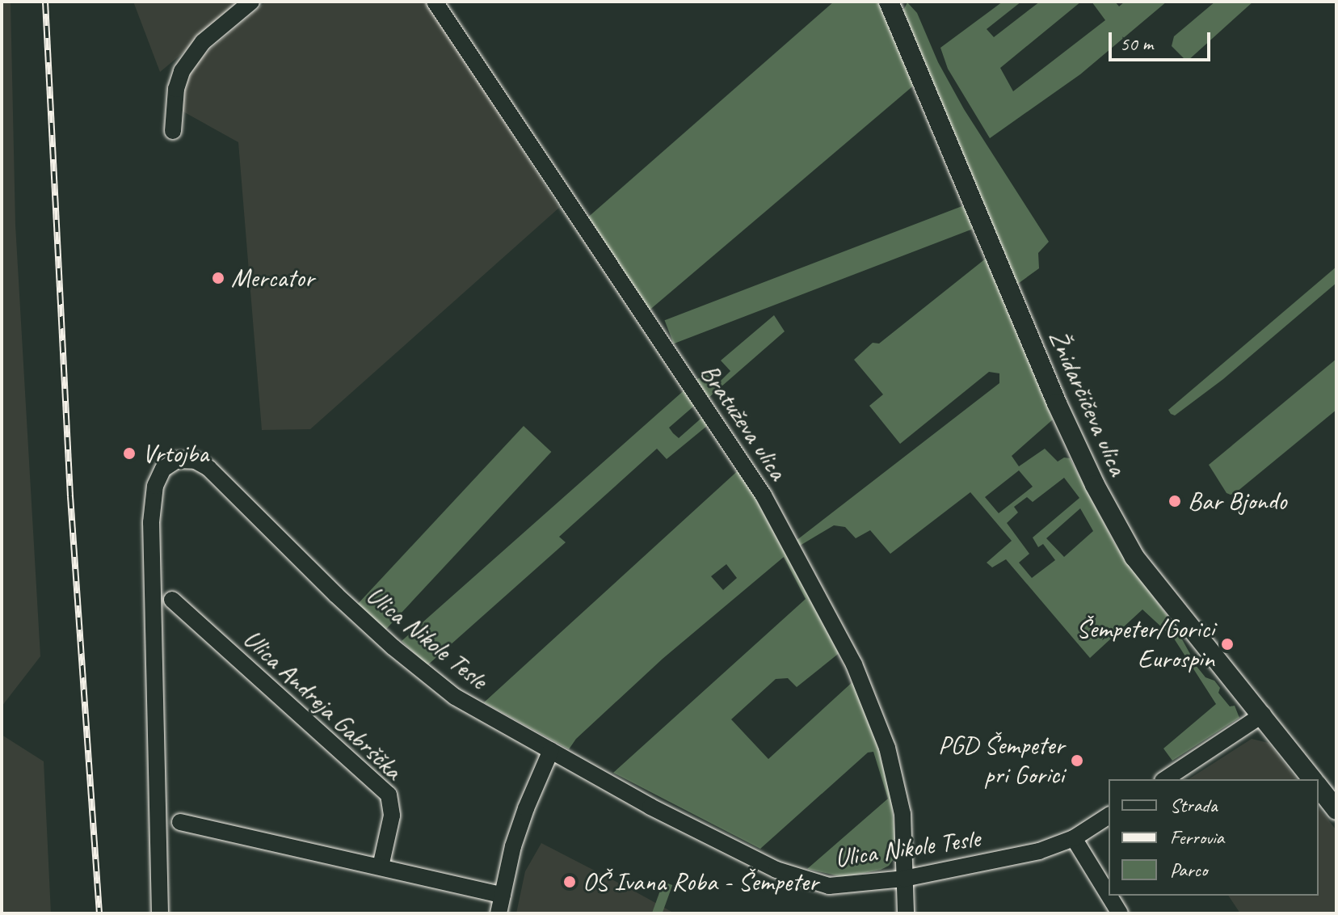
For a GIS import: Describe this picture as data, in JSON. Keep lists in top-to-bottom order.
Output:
{
  "streets": {
    "street": [
      "Žnidarčičeva ulica",
      "Bratuževa ulica",
      "Ulica Nikole Tesle",
      "Ulica Andreja Gabrščka"
    ]
  },
  "crossings": [
    ["Bratuževa ulica", "Ulica Nikole Tesle"]
  ],
  "places": [
    "Mercator",
    "Vrtojba",
    "Bar Bjondo",
    "Šempeter/Gorici Eurospin",
    "PGD Šempeter pri Gorici",
    "OŠ Ivana Roba - Šempeter"
  ],
  "legend": ["Strada", "Ferrovia", "Parco"],
  "scale_bar": "50 m"
}
